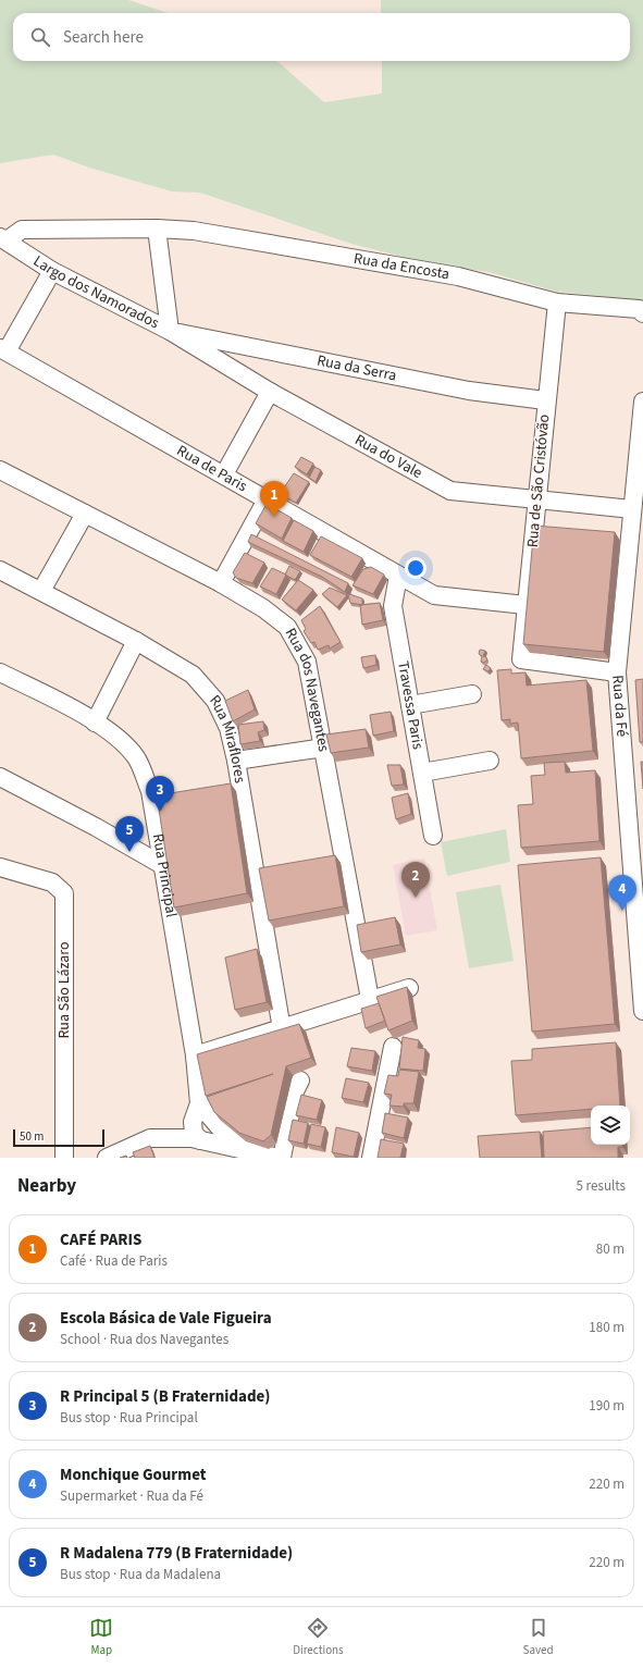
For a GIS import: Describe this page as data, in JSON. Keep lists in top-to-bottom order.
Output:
{
  "streets": {
    "street": [
      "Rua da Encosta",
      "Largo dos Namorados",
      "Rua da Serra",
      "Rua do Vale",
      "Rua de Paris",
      "Rua de São Cristóvão",
      "Rua dos Navegantes",
      "Travessa Paris",
      "Rua da Fé",
      "Rua Miraflores",
      "Rua Principal",
      "Rua São Lázaro"
    ]
  },
  "crossings": [
    ["Rua da Encosta", "Largo dos Namorados"],
    ["Rua da Encosta", "Rua de São Cristóvão"],
    ["Largo dos Namorados", "Rua da Serra"],
    ["Largo dos Namorados", "Rua do Vale"],
    ["Rua da Serra", "Rua do Vale"],
    ["Rua da Serra", "Rua de São Cristóvão"],
    ["Rua do Vale", "Rua de São Cristóvão"],
    ["Rua do Vale", "Rua da Fé"],
    ["Rua de Paris", "Rua de São Cristóvão"],
    ["Rua de Paris", "Travessa Paris"],
    ["Rua de São Cristóvão", "Rua da Fé"]
  ],
  "scale_bar": "50 m",
  "page": {
    "search": "Search here",
    "pins": [
      "1",
      "3",
      "5",
      "2",
      "4"
    ],
    "scale": "50 m",
    "heading": ["Nearby", "5 results"],
    "list": [
      {
        "mark": "1",
        "name": "CAFÉ PARIS",
        "note": "Café · Rua de Paris",
        "value": "80 m"
      },
      {
        "mark": "2",
        "name": "Escola Básica de Vale Figueira",
        "note": "School · Rua dos Navegantes",
        "value": "180 m"
      },
      {
        "mark": "3",
        "name": "R Principal 5 (B Fraternidade)",
        "note": "Bus stop · Rua Principal",
        "value": "190 m"
      },
      {
        "mark": "4",
        "name": "Monchique Gourmet",
        "note": "Supermarket · Rua da Fé",
        "value": "220 m"
      },
      {
        "mark": "5",
        "name": "R Madalena 779 (B Fraternidade)",
        "note": "Bus stop · Rua da Madalena",
        "value": "220 m"
      }
    ],
    "nav": ["Map", "Directions", "Saved"]
  }
}
